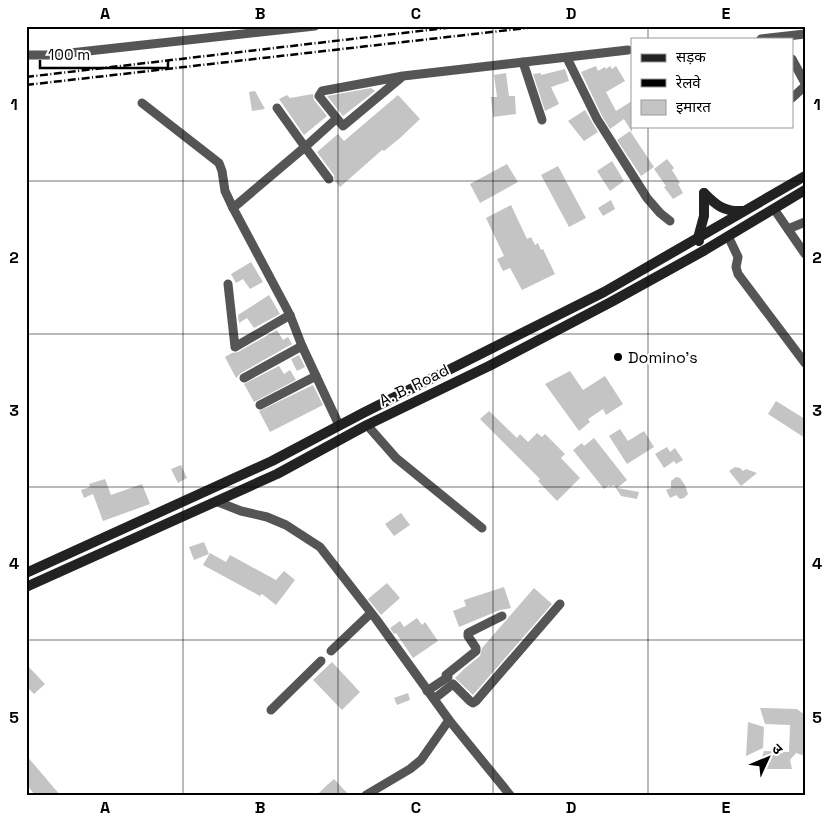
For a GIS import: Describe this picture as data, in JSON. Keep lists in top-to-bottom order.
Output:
{
  "streets": {
    "main road": ["A. B. Road"]
  },
  "places": ["Domino's"],
  "legend": ["सड़क", "रेलवे", "इमारत"],
  "scale_bar": "100 m",
  "north": "top right",
  "grid": {
    "columns": [
      "A",
      "B",
      "C",
      "D",
      "E"
    ],
    "rows": [
      "1",
      "2",
      "3",
      "4",
      "5"
    ]
  }
}
